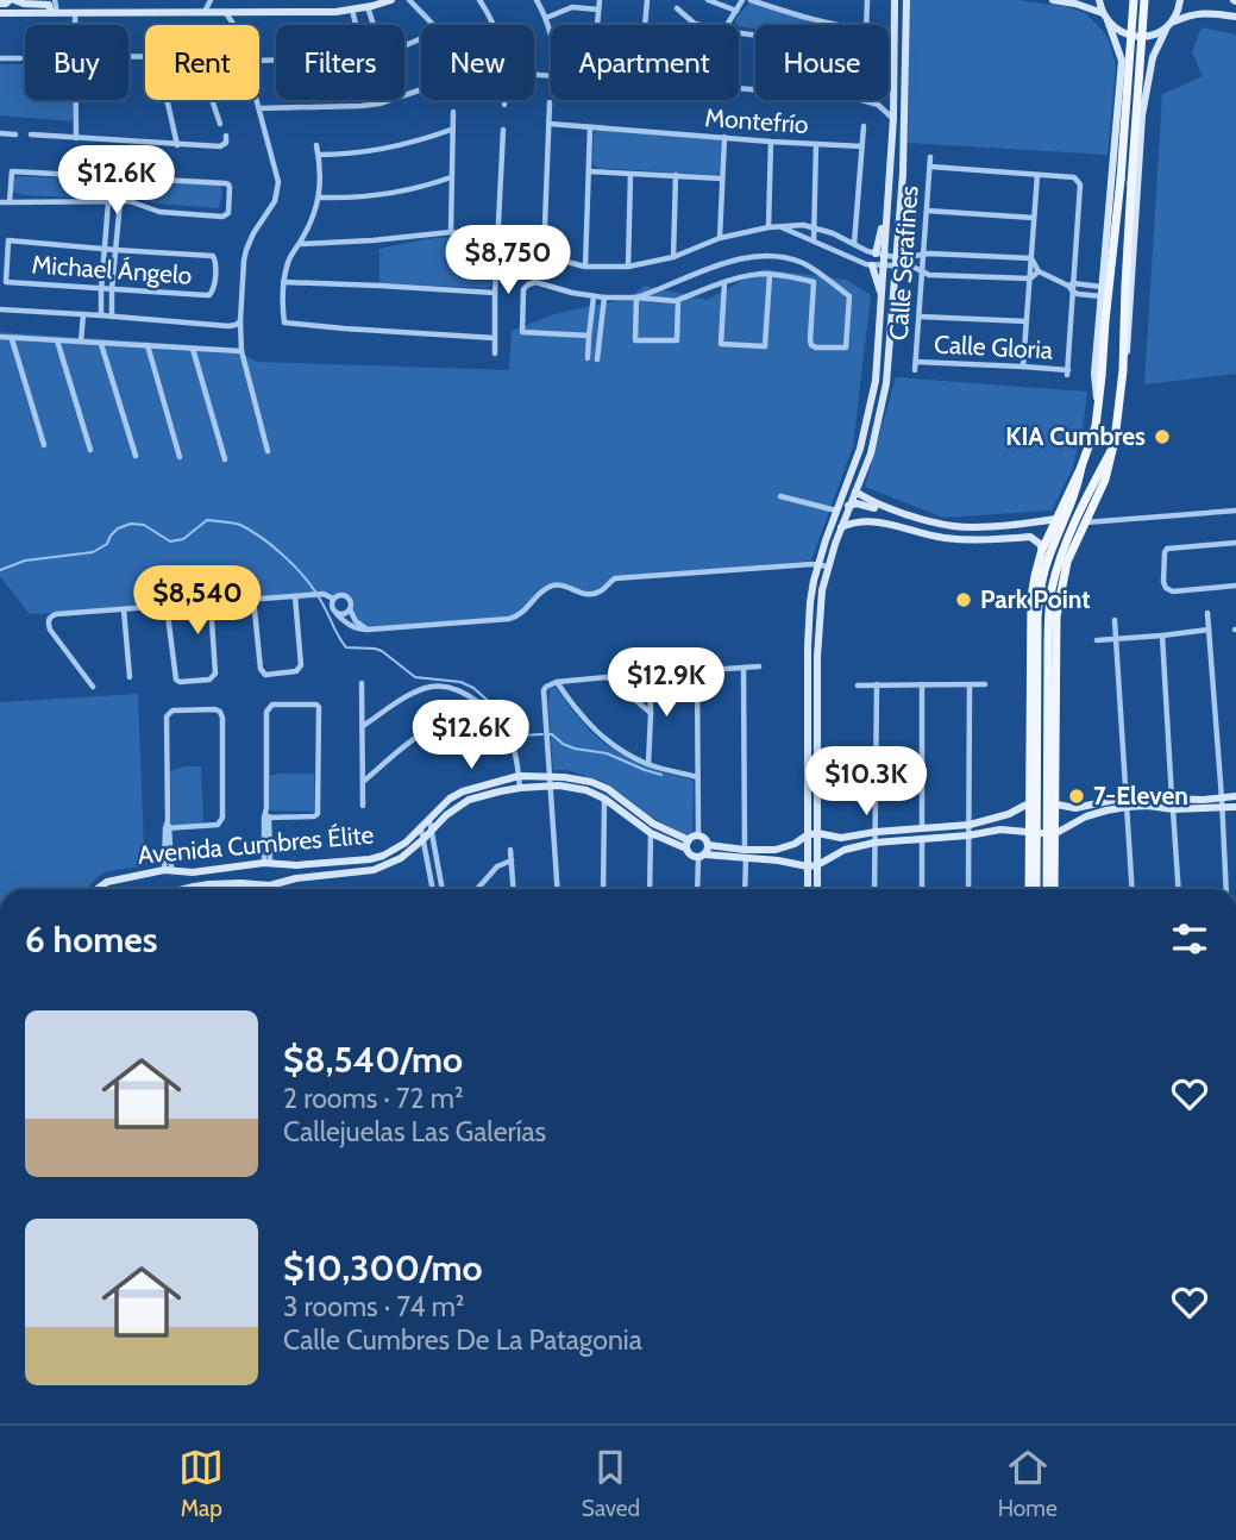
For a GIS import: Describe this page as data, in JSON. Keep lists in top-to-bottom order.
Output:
{
  "streets": {
    "street": [
      "Montefrío",
      "Calle Serafines",
      "Michael Ángelo",
      "Calle Gloria",
      "Avenida Cumbres Élite"
    ]
  },
  "crossings": [
    ["Calle Serafines", "Calle Gloria"]
  ],
  "places": ["KIA Cumbres", "Park Point", "7-Eleven"],
  "page": {
    "chip": [
      "Buy",
      "Rent",
      "Filters",
      "New",
      "Apartment",
      "House"
    ],
    "price": [
      "$12.6K",
      "$8,750",
      "$8,540",
      "$12.9K",
      "$12.6K",
      "$10.3K"
    ],
    "heading": "6 homes",
    "list": [
      {
        "name": "$8,540/mo",
        "note": "2 rooms · 72 m² · Callejuelas Las Galerías"
      },
      {
        "name": "$10,300/mo",
        "note": "3 rooms · 74 m² · Calle Cumbres De La Patagonia"
      }
    ],
    "tabs": ["Map", "Saved", "Home"]
  }
}
